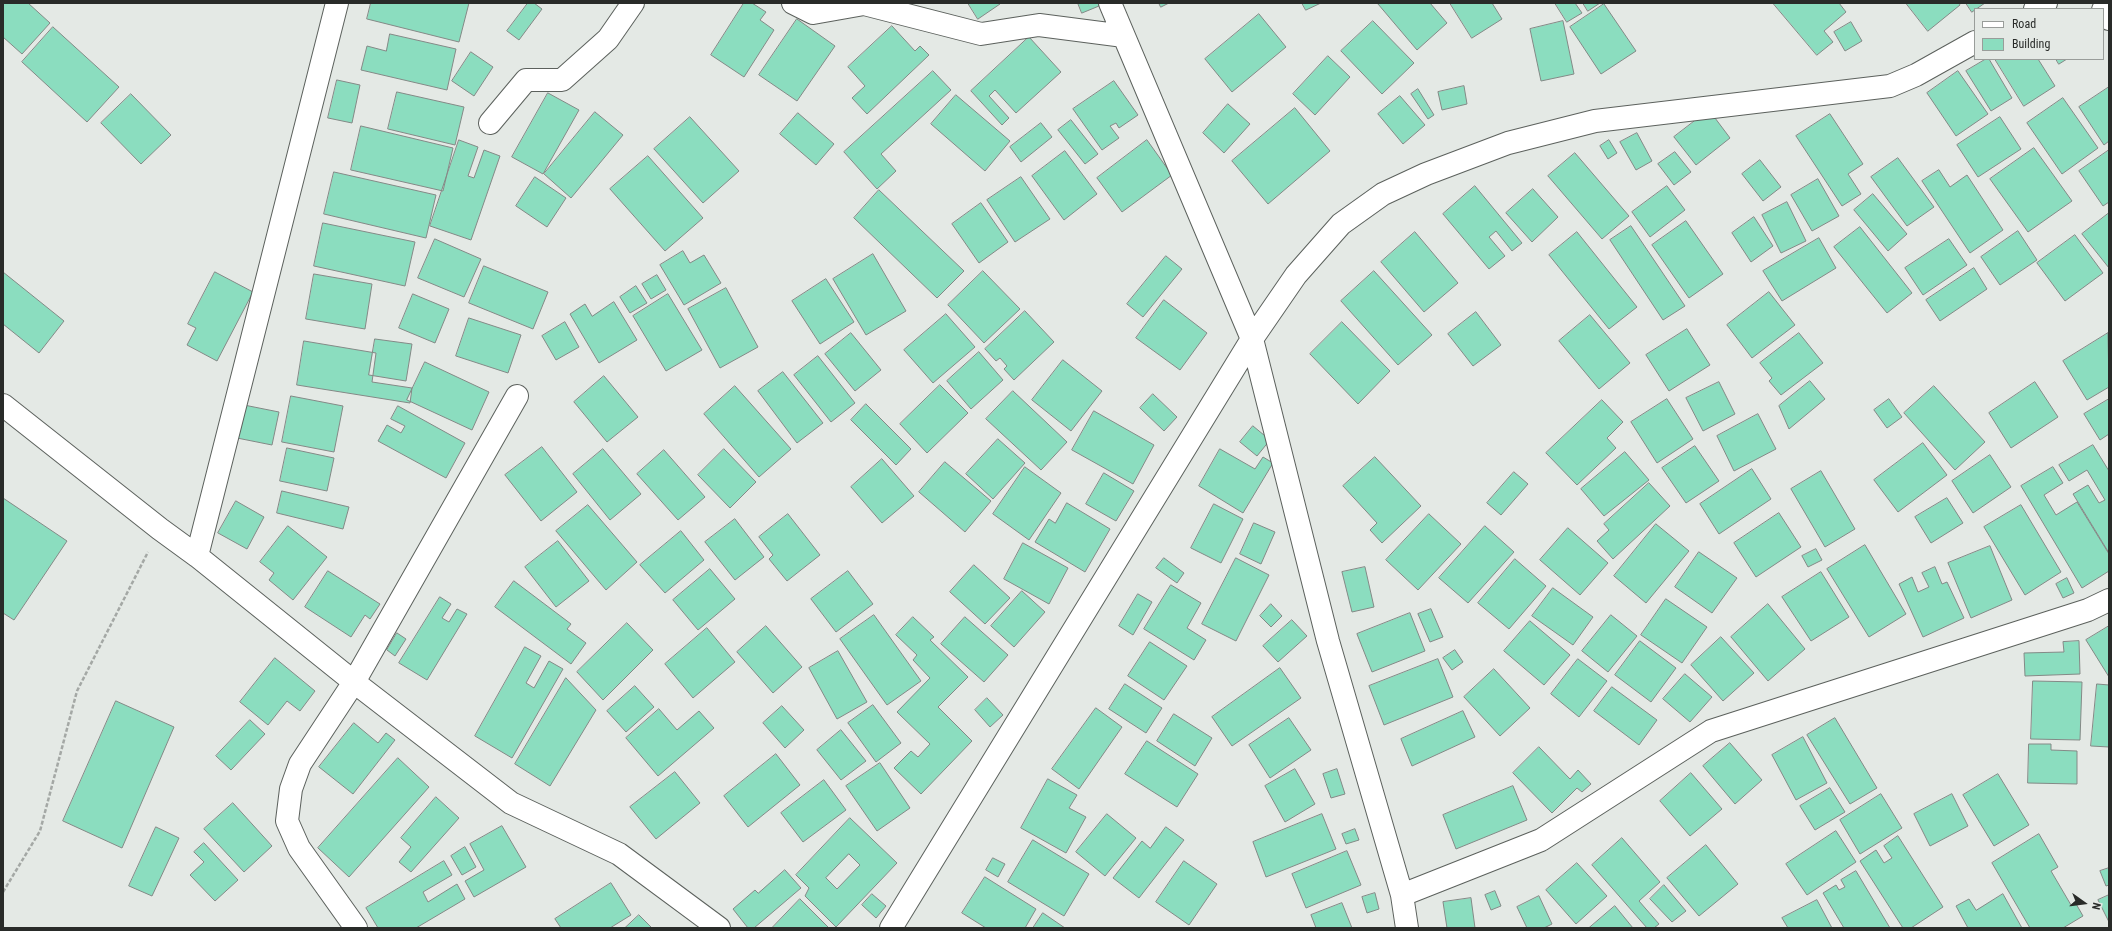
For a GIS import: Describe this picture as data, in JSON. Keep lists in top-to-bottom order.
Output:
{
  "legend": ["Road", "Building"],
  "north": "right"
}
